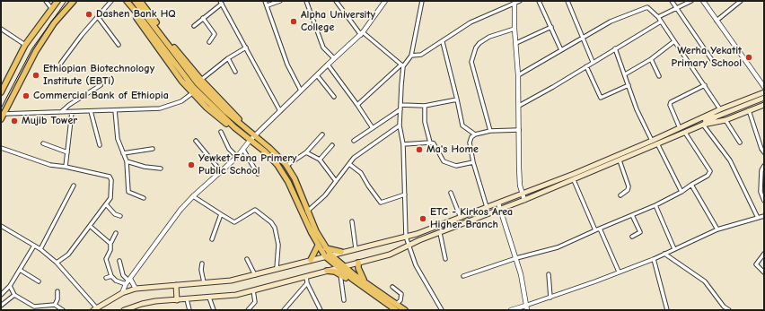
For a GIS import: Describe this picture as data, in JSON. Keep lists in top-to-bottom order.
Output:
{
  "places": [
    "Dashen Bank HQ",
    "Alpha University College",
    "Werha Yekatit Primary School",
    "Ethiopian Biotechnology Institute (EBTi)",
    "Commercial Bank of Ethiopia",
    "Mujib Tower",
    "Ma's Home",
    "Yewket Fana Primery Public School",
    "ETC - Kirkos Area Higher Branch"
  ]
}
